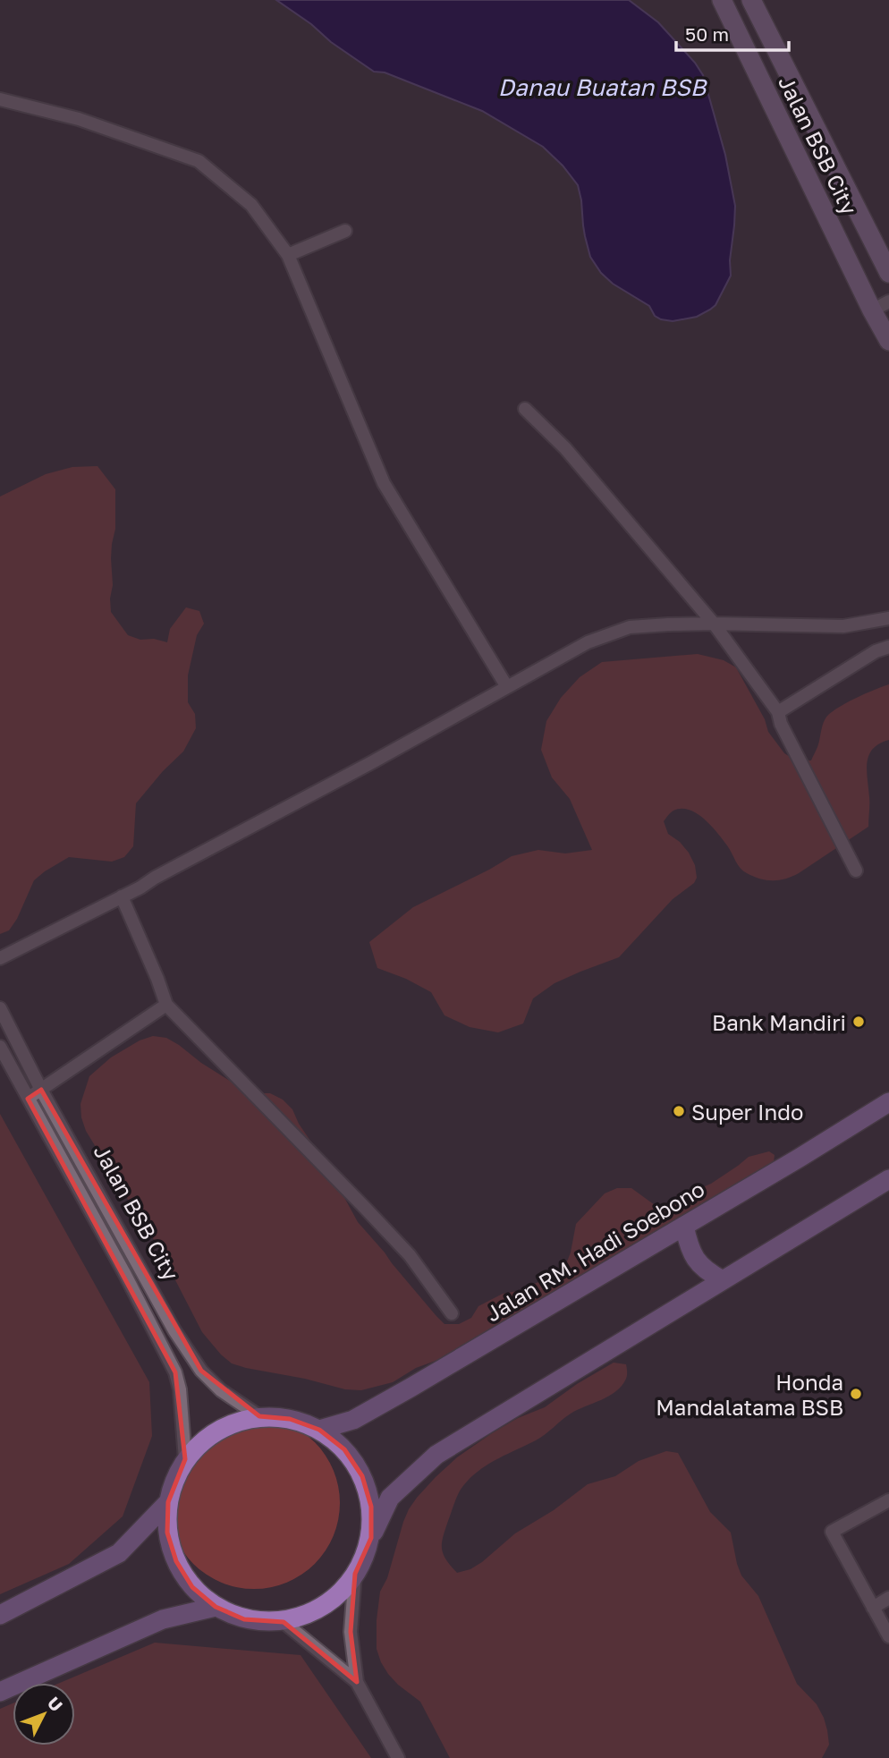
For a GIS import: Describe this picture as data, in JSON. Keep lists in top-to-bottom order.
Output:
{
  "streets": {
    "main road": ["Jalan RM. Hadi Soebono"],
    "street": ["Jalan BSB City"]
  },
  "crossings": [
    ["Jalan BSB City", "Jalan RM. Hadi Soebono"]
  ],
  "water": ["Danau Buatan BSB"],
  "places": ["Bank Mandiri", "Super Indo", "Honda Mandalatama BSB"],
  "scale_bar": "50 m",
  "north": "top right"
}
